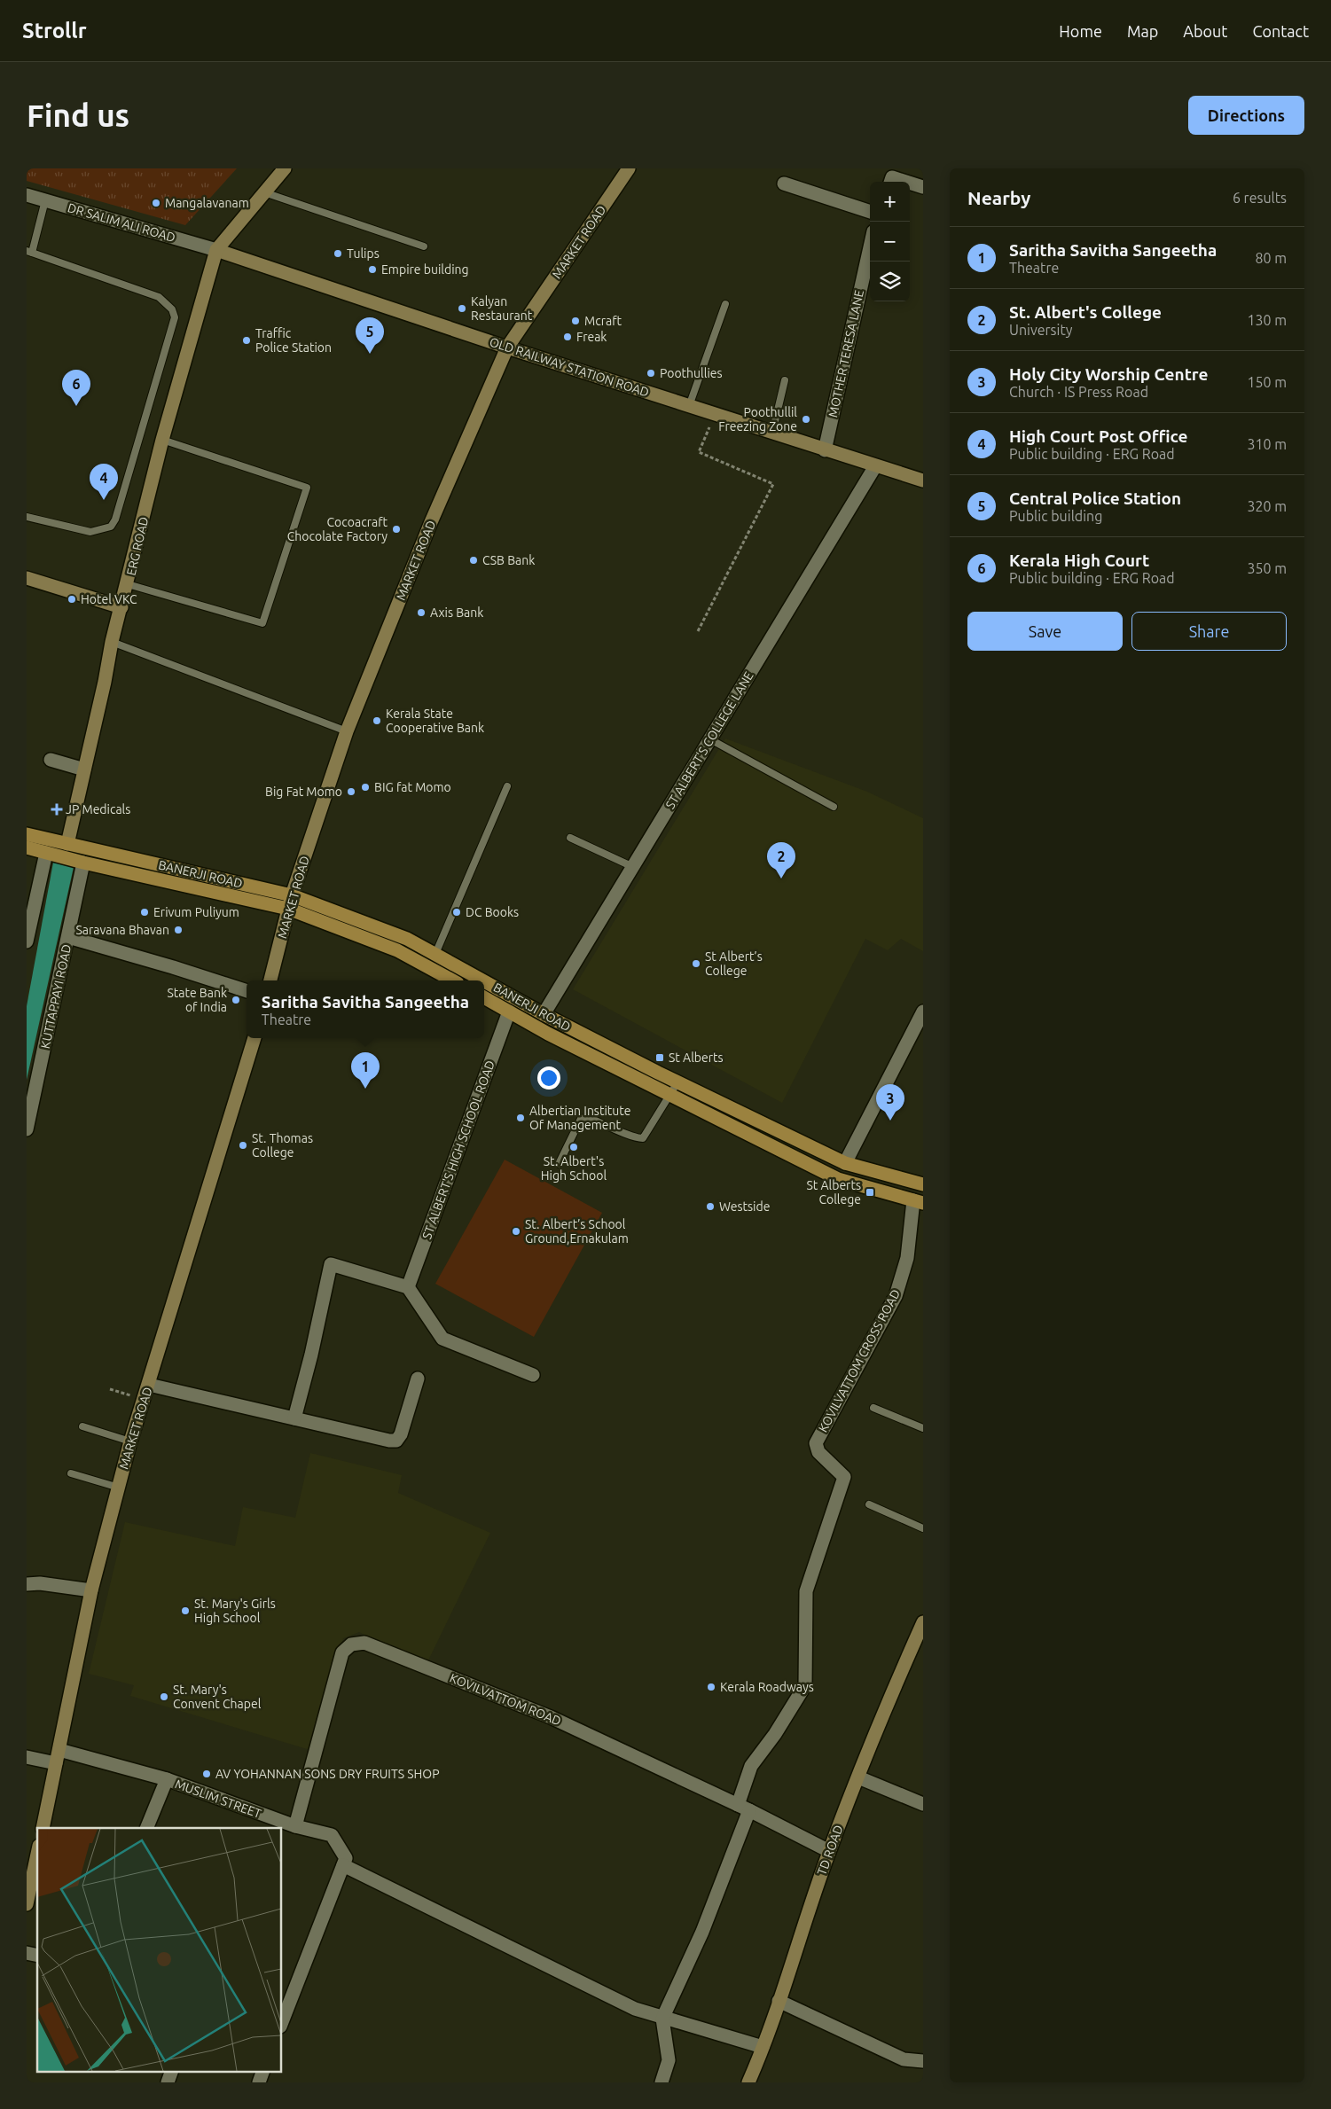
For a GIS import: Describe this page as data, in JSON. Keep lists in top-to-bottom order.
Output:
{
  "streets": {
    "main road": ["BANERJI ROAD"],
    "street": [
      "DR SALIM ALI ROAD",
      "MARKET ROAD",
      "MOTHER TERESA LANE",
      "OLD RAILWAY STATION ROAD",
      "ERG ROAD",
      "ST ALBERT'S COLLEGE LANE",
      "KUTTAPPAYI ROAD",
      "ST ALBERT'S HIGH SCHOOL ROAD",
      "KOVILVATTOM CROSS ROAD",
      "KOVILVATTOM ROAD",
      "MUSLIM STREET",
      "TD ROAD"
    ]
  },
  "crossings": [
    ["DR SALIM ALI ROAD", "OLD RAILWAY STATION ROAD"],
    ["DR SALIM ALI ROAD", "ERG ROAD"],
    ["MARKET ROAD", "OLD RAILWAY STATION ROAD"],
    ["MARKET ROAD", "BANERJI ROAD"],
    ["MARKET ROAD", "MUSLIM STREET"],
    ["MOTHER TERESA LANE", "OLD RAILWAY STATION ROAD"],
    ["OLD RAILWAY STATION ROAD", "ERG ROAD"],
    ["OLD RAILWAY STATION ROAD", "ST ALBERT'S COLLEGE LANE"],
    ["ERG ROAD", "BANERJI ROAD"],
    ["ST ALBERT'S COLLEGE LANE", "BANERJI ROAD"],
    ["BANERJI ROAD", "KUTTAPPAYI ROAD"],
    ["BANERJI ROAD", "ST ALBERT'S HIGH SCHOOL ROAD"],
    ["BANERJI ROAD", "KOVILVATTOM CROSS ROAD"],
    ["KOVILVATTOM CROSS ROAD", "KOVILVATTOM ROAD"],
    ["KOVILVATTOM ROAD", "MUSLIM STREET"],
    ["KOVILVATTOM ROAD", "TD ROAD"]
  ],
  "places": {
    "other": [
      "Mangalavanam",
      "Tulips",
      "Empire building",
      "Kalyan Restaurant",
      "Mcraft",
      "Freak",
      "Traffic Police Station",
      "Poothullies",
      "Poothullil Freezing Zone",
      "Cocoacraft Chocolate Factory",
      "CSB Bank",
      "Hotel VKC",
      "Axis Bank",
      "Kerala State Cooperative Bank",
      "BIG fat Momo",
      "Big Fat Momo",
      "Erivum Puliyum",
      "DC Books",
      "Saravana Bhavan",
      "St Albert’s College",
      "State Bank of India",
      "Albertian Institute Of Management",
      "St. Thomas College",
      "St. Albert's High School",
      "Westside",
      "St. Albert’s School Ground,Ernakulam",
      "St. Mary's Girls High School",
      "Kerala Roadways",
      "St. Mary's Convent Chapel",
      "AV YOHANNAN SONS DRY FRUITS SHOP"
    ],
    "health": ["JP Medicals"],
    "transit": ["St Alberts", "St Alberts College"]
  },
  "page": {
    "header": "Strollr",
    "nav": [
      "Home",
      "Map",
      "About",
      "Contact"
    ],
    "buttons": [
      "Directions",
      ["Save", "Share"]
    ],
    "title": "Find us",
    "heading": ["Nearby", "6 results"],
    "map_buttons": ["+", "−"],
    "list": [
      {
        "mark": "1",
        "name": "Saritha Savitha Sangeetha",
        "note": "Theatre",
        "value": "80 m"
      },
      {
        "mark": "2",
        "name": "St. Albert's College",
        "note": "University",
        "value": "130 m"
      },
      {
        "mark": "3",
        "name": "Holy City Worship Centre",
        "note": "Church · IS Press Road",
        "value": "150 m"
      },
      {
        "mark": "4",
        "name": "High Court Post Office",
        "note": "Public building · ERG Road",
        "value": "310 m"
      },
      {
        "mark": "5",
        "name": "Central Police Station",
        "note": "Public building",
        "value": "320 m"
      },
      {
        "mark": "6",
        "name": "Kerala High Court",
        "note": "Public building · ERG Road",
        "value": "350 m"
      }
    ],
    "pins": [
      "5",
      "6",
      "4",
      "2",
      "1",
      "3"
    ],
    "popup": ["Saritha Savitha Sangeetha", "Theatre"]
  }
}
